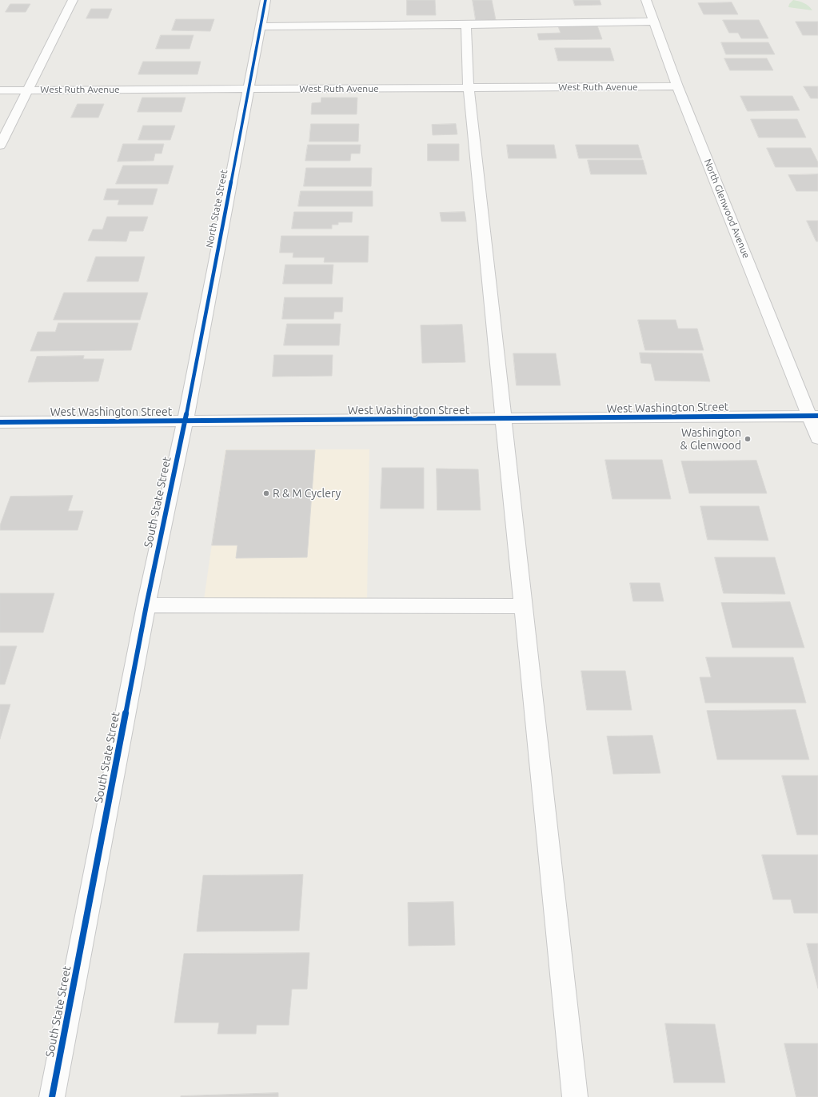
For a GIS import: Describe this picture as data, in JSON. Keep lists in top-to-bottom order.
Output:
{
  "streets": {
    "street": [
      "West Ruth Avenue",
      "North State Street",
      "North Glenwood Avenue",
      "West Washington Street",
      "South State Street"
    ]
  },
  "crossings": [
    ["West Ruth Avenue", "North State Street"],
    ["West Ruth Avenue", "North Glenwood Avenue"],
    ["North State Street", "West Washington Street"],
    ["North State Street", "South State Street"],
    ["North Glenwood Avenue", "West Washington Street"],
    ["West Washington Street", "South State Street"]
  ],
  "places": ["Washington & Glenwood", "R & M Cyclery"]
}
